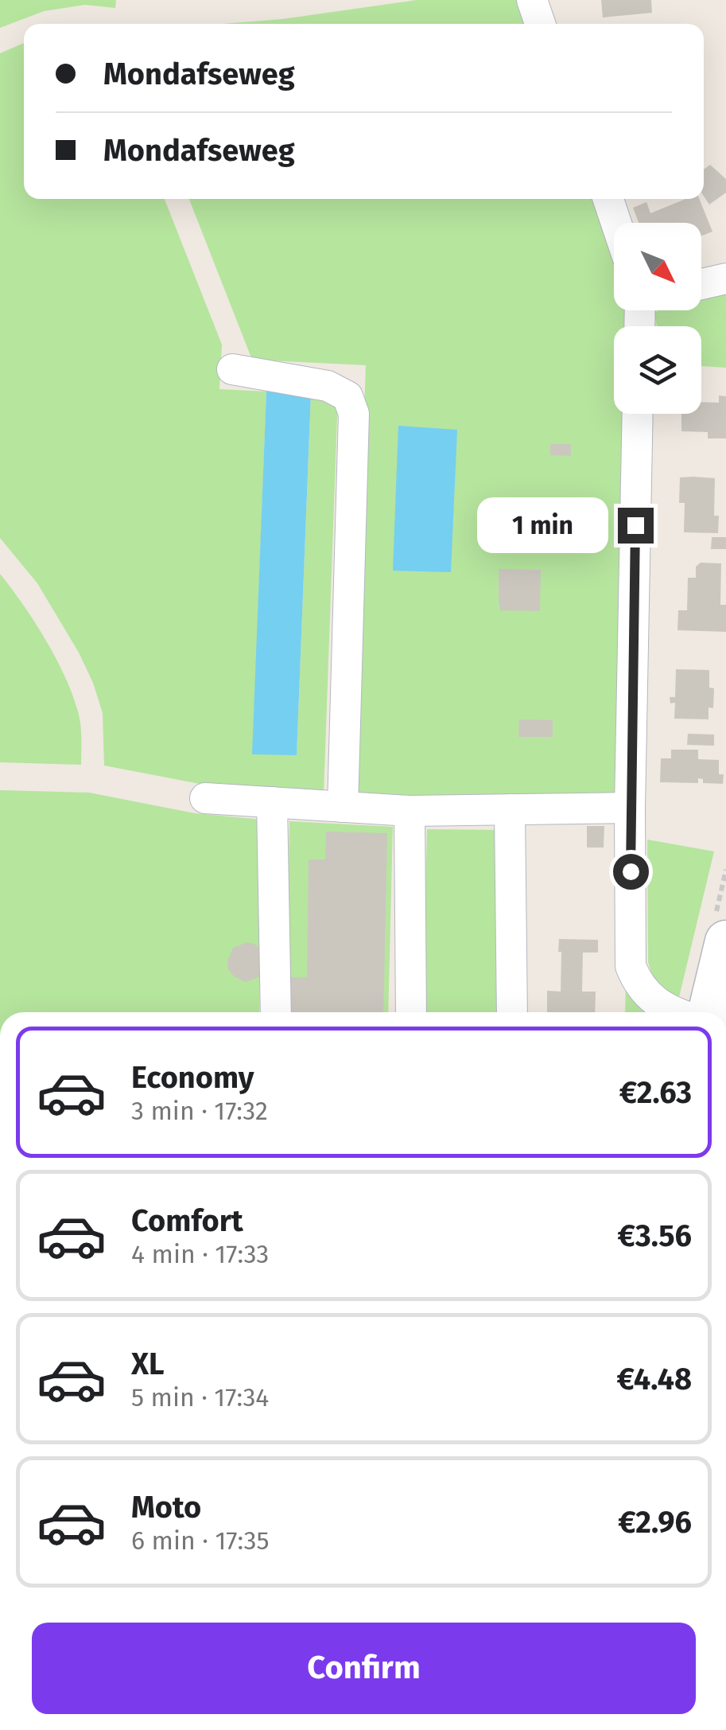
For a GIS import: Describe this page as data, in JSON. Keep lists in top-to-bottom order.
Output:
{
  "north": "bottom right",
  "page": {
    "banner": ["Mondafseweg", "Mondafseweg"],
    "bubble": "1 min",
    "list": [
      {
        "name": "Economy",
        "note": "3 min · 17:32",
        "value": "€2.63"
      },
      {
        "name": "Comfort",
        "note": "4 min · 17:33",
        "value": "€3.56"
      },
      {
        "name": "XL",
        "note": "5 min · 17:34",
        "value": "€4.48"
      },
      {
        "name": "Moto",
        "note": "6 min · 17:35",
        "value": "€2.96"
      }
    ],
    "buttons": "Confirm"
  }
}
